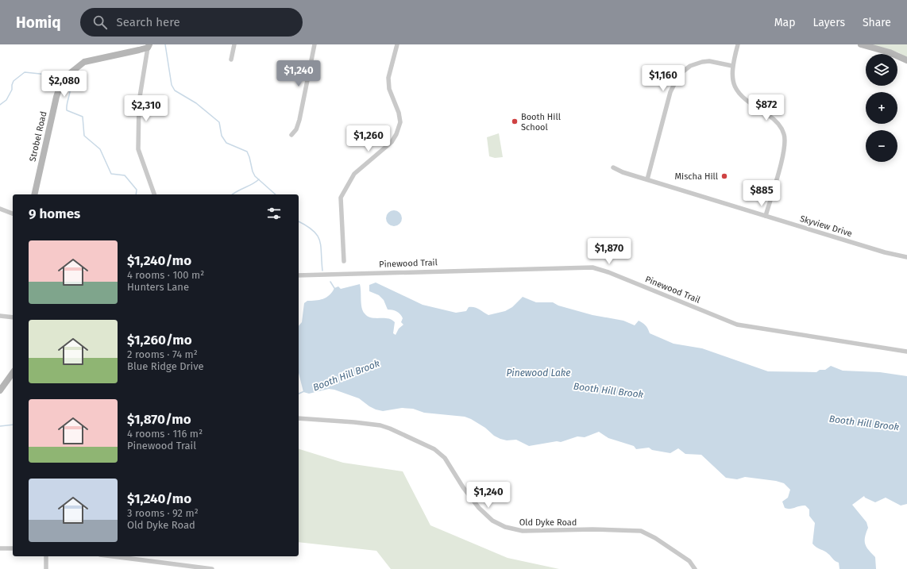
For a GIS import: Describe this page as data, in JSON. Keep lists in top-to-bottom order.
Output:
{
  "streets": {
    "street": [
      "Strobel Road",
      "Skyview Drive",
      "Pinewood Trail",
      "Old Dyke Road"
    ]
  },
  "water": ["Pinewood Lake", "Booth Hill Brook"],
  "places": ["Booth Hill School", "Mischa Hill"],
  "page": {
    "header": "Homiq",
    "search": "Search here",
    "nav": ["Map", "Layers", "Share"],
    "map_buttons": ["+", "−"],
    "price": [
      "$1,240",
      "$1,160",
      "$2,080",
      "$872",
      "$2,310",
      "$1,260",
      "$885",
      "$1,870",
      "$1,240"
    ],
    "heading": "9 homes",
    "list": [
      {
        "name": "$1,240/mo",
        "note": "4 rooms · 100 m² · Hunters Lane"
      },
      {
        "name": "$1,260/mo",
        "note": "2 rooms · 74 m² · Blue Ridge Drive"
      },
      {
        "name": "$1,870/mo",
        "note": "4 rooms · 116 m² · Pinewood Trail"
      },
      {
        "name": "$1,240/mo",
        "note": "3 rooms · 92 m² · Old Dyke Road"
      }
    ]
  }
}
